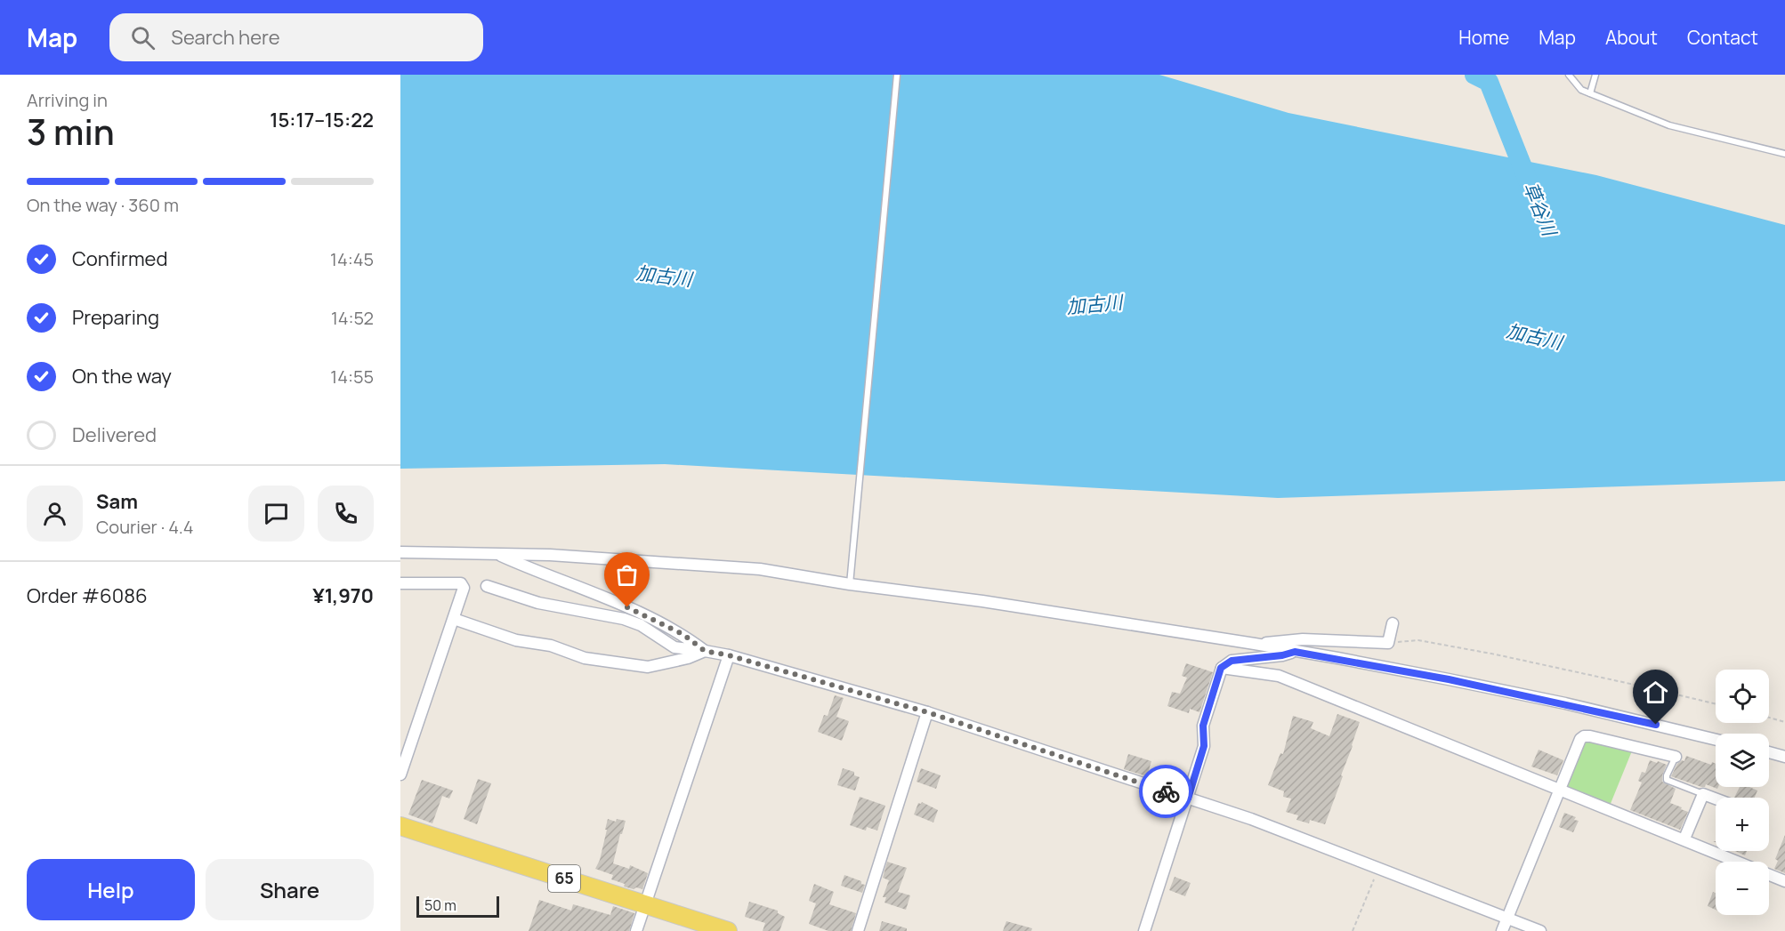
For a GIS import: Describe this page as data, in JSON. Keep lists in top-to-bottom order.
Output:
{
  "streets": {
    "main road": ["65"]
  },
  "water": ["草谷川", "加古川"],
  "scale_bar": "50 m",
  "page": {
    "header": "Map",
    "search": "Search here",
    "nav": [
      "Home",
      "Map",
      "About",
      "Contact"
    ],
    "heading": ["3 min", "Arriving in", "15:17–15:22"],
    "panel": [
      "Sam",
      "Courier · 4.4",
      "Order #6086",
      "¥1,970"
    ],
    "bar": "On the way · 360 m",
    "list": [
      ["Confirmed", "14:45"],
      ["Preparing", "14:52"],
      ["On the way", "14:55"],
      "Delivered"
    ],
    "map_buttons": ["+", "−"],
    "buttons": ["Help", "Share"],
    "scale": "50 m"
  }
}
